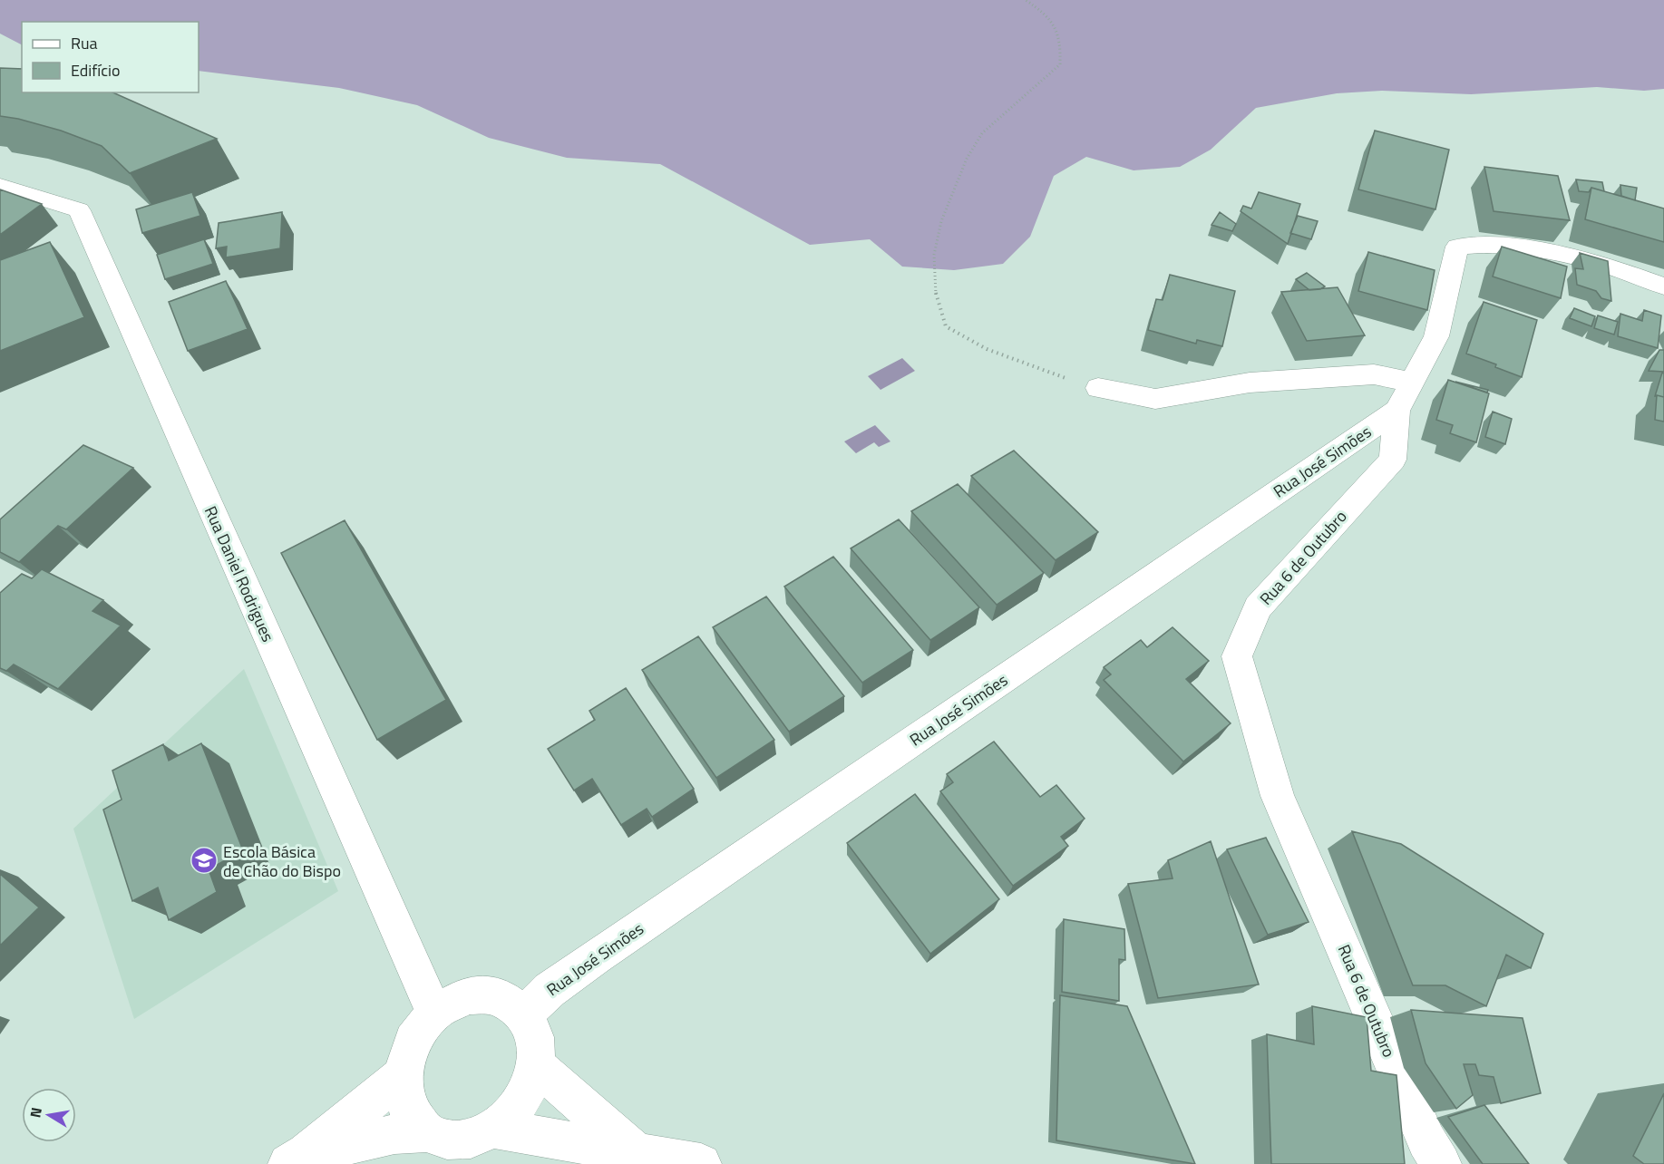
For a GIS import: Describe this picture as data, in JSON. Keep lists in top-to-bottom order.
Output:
{
  "streets": {
    "street": ["Rua José Simões", "Rua 6 de Outubro", "Rua Daniel Rodrigues"]
  },
  "crossings": [
    ["Rua José Simões", "Rua 6 de Outubro"],
    ["Rua José Simões", "Rua Daniel Rodrigues"]
  ],
  "places": {
    "school or university": ["Escola Básica de Chão do Bispo"]
  },
  "legend": ["Rua", "Edifício"],
  "north": "left"
}
